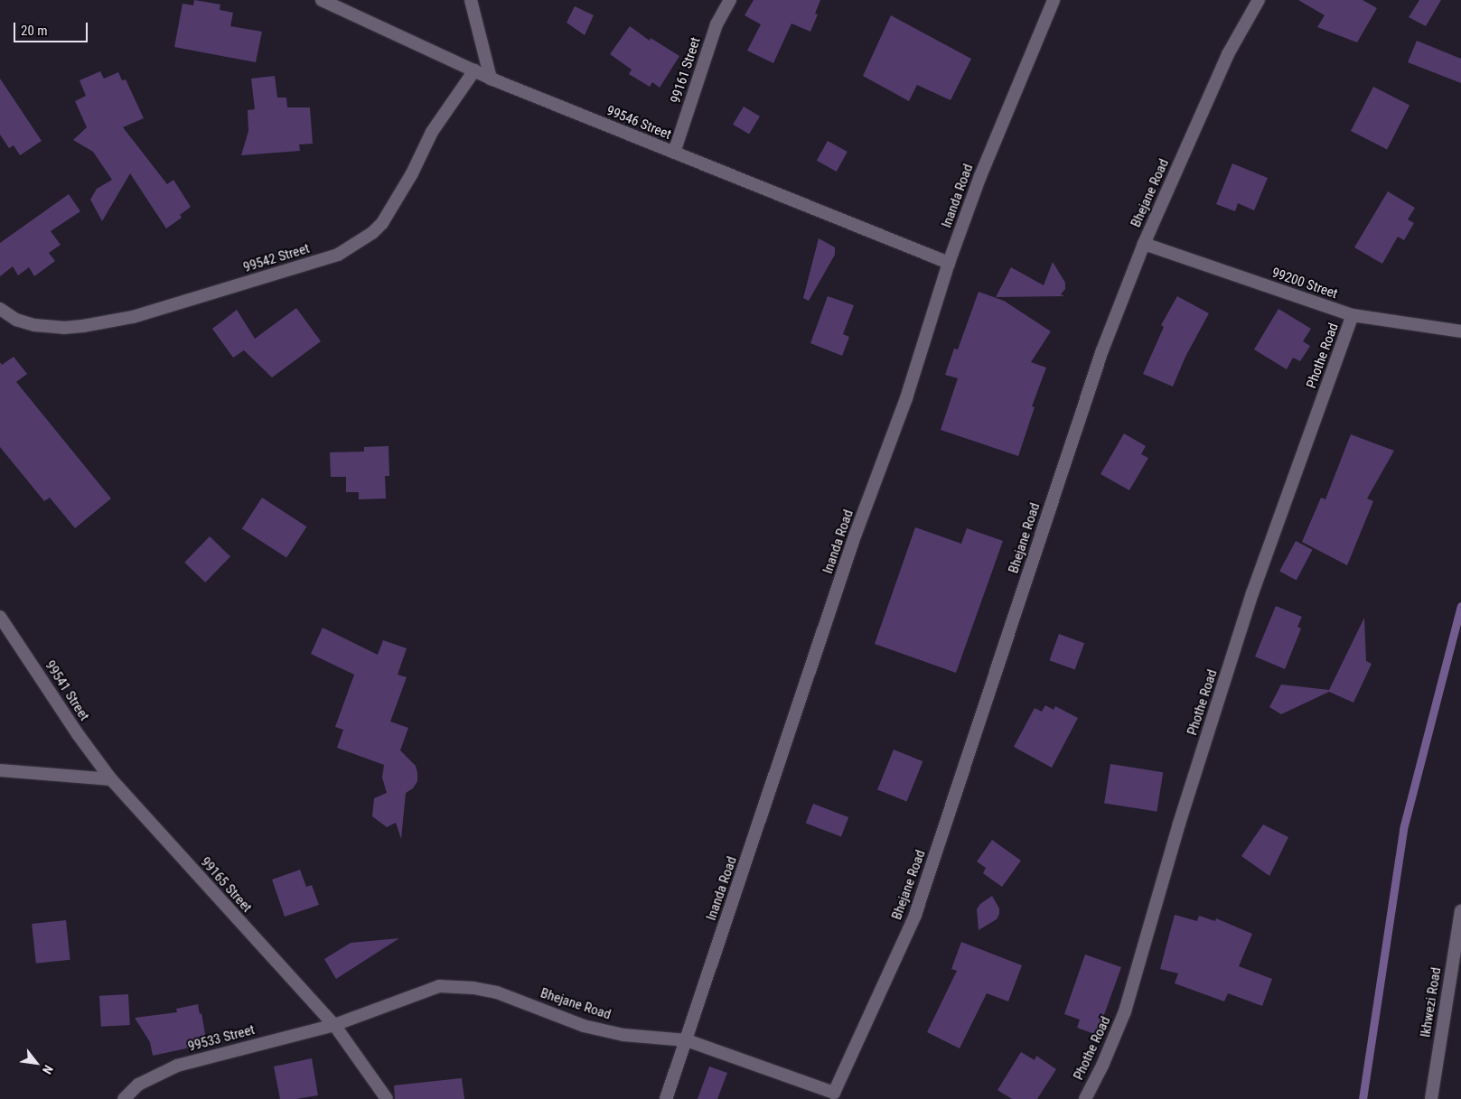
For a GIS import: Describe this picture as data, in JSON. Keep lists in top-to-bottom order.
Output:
{
  "streets": {
    "street": [
      "99161 Street",
      "99546 Street",
      "Bhejane Road",
      "Inanda Road",
      "99542 Street",
      "99200 Street",
      "Phothe Road",
      "99541 Street",
      "99165 Street",
      "Ikhwezi Road",
      "99533 Street"
    ]
  },
  "crossings": [
    ["99161 Street", "99546 Street"],
    ["99546 Street", "Inanda Road"],
    ["99546 Street", "99542 Street"],
    ["Bhejane Road", "Inanda Road"],
    ["Bhejane Road", "99200 Street"],
    ["Bhejane Road", "99165 Street"],
    ["Bhejane Road", "99533 Street"],
    ["99200 Street", "Phothe Road"],
    ["99541 Street", "99165 Street"],
    ["99165 Street", "99533 Street"]
  ],
  "scale_bar": "20 m",
  "north": "bottom right"
}
